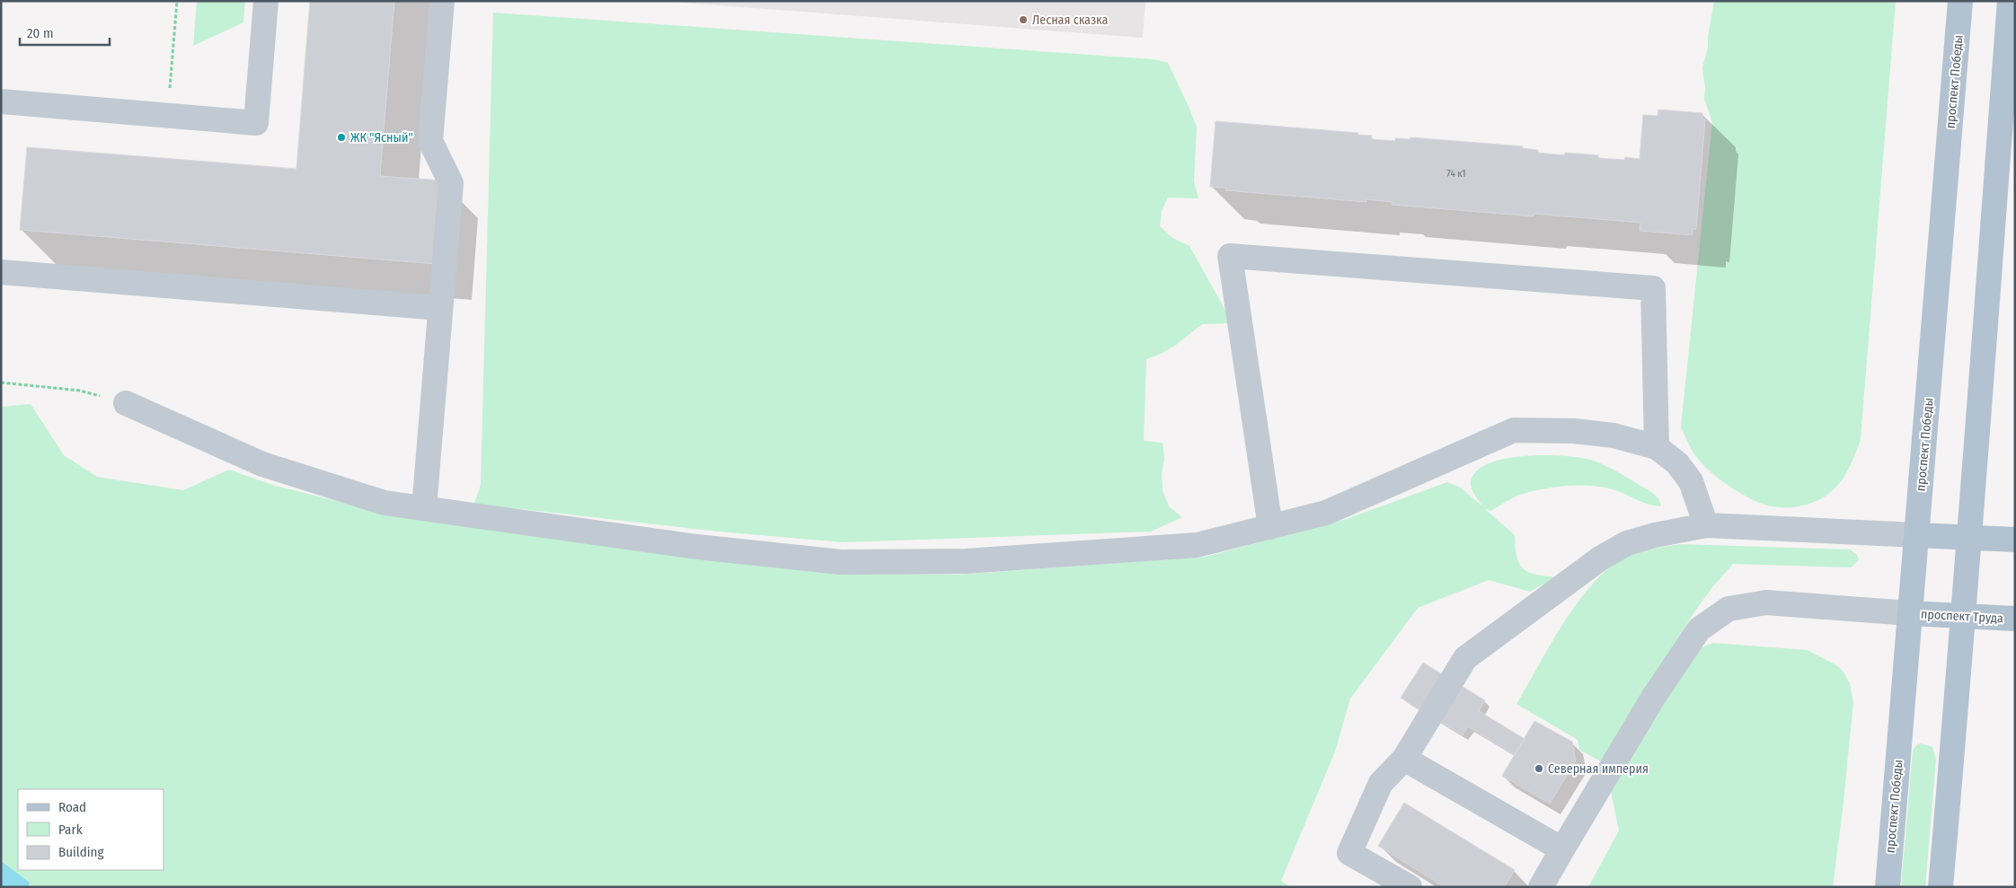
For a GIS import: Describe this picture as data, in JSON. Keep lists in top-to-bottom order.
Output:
{
  "streets": {
    "main road": ["проспект Победы", "проспект Труда"]
  },
  "crossings": [
    ["проспект Победы", "проспект Труда"]
  ],
  "places": ["Лесная сказка", "ЖК \"Ясный\"", "Северная империя"],
  "house_numbers": ["74 к1"],
  "legend": ["Road", "Park", "Building"],
  "scale_bar": "20 m"
}
